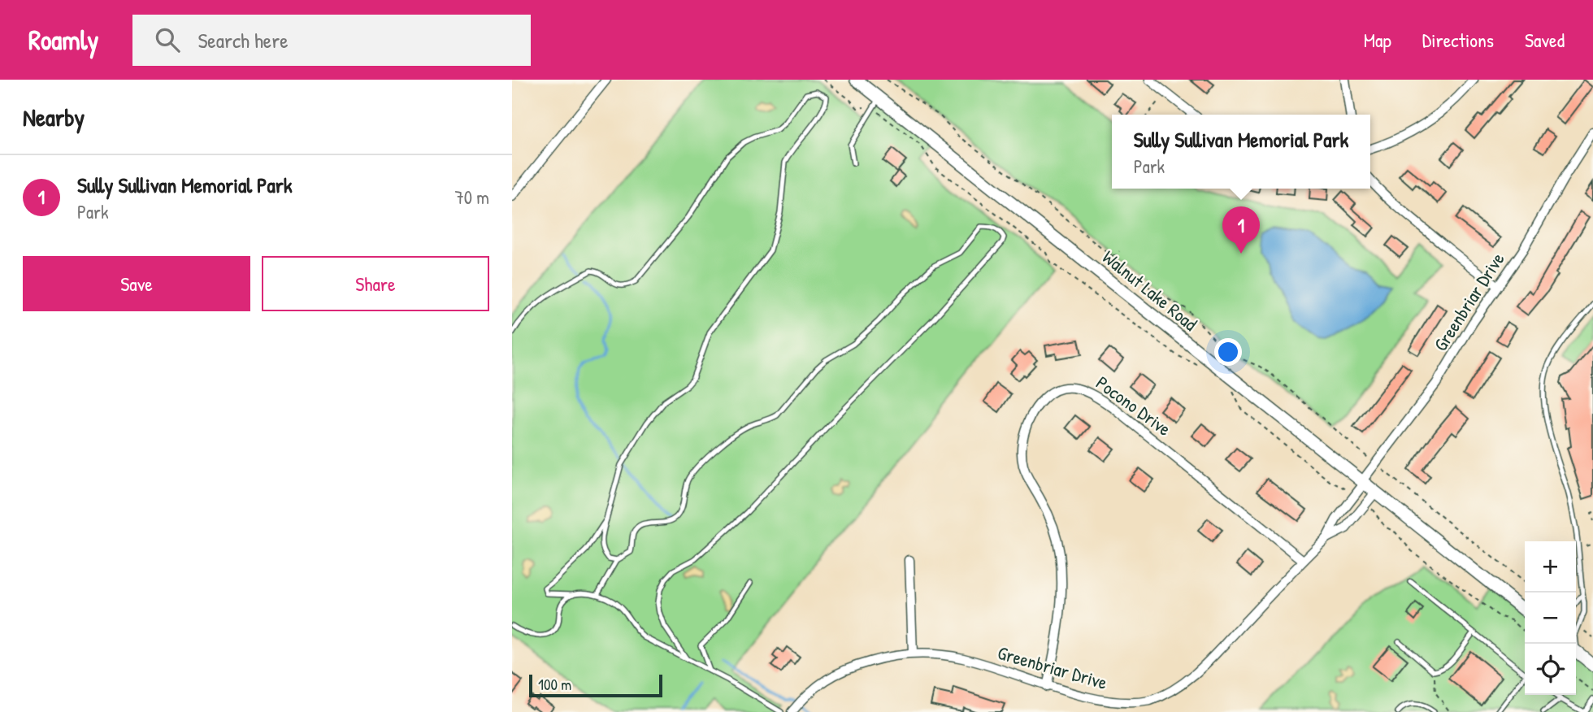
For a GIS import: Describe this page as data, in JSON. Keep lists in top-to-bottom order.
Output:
{
  "streets": {
    "street": ["Walnut Lake Road", "Greenbriar Drive", "Pocono Drive"]
  },
  "crossings": [
    ["Walnut Lake Road", "Greenbriar Drive"],
    ["Greenbriar Drive", "Pocono Drive"]
  ],
  "scale_bar": "100 m",
  "page": {
    "header": "Roamly",
    "search": "Search here",
    "nav": ["Map", "Directions", "Saved"],
    "heading": "Nearby",
    "popup": ["Sully Sullivan Memorial Park", "Park"],
    "list": [
      {
        "mark": "1",
        "name": "Sully Sullivan Memorial Park",
        "note": "Park",
        "value": "70 m"
      }
    ],
    "pins": "1",
    "buttons": ["Save", "Share"],
    "map_buttons": ["+", "−"],
    "scale": "100 m"
  }
}
